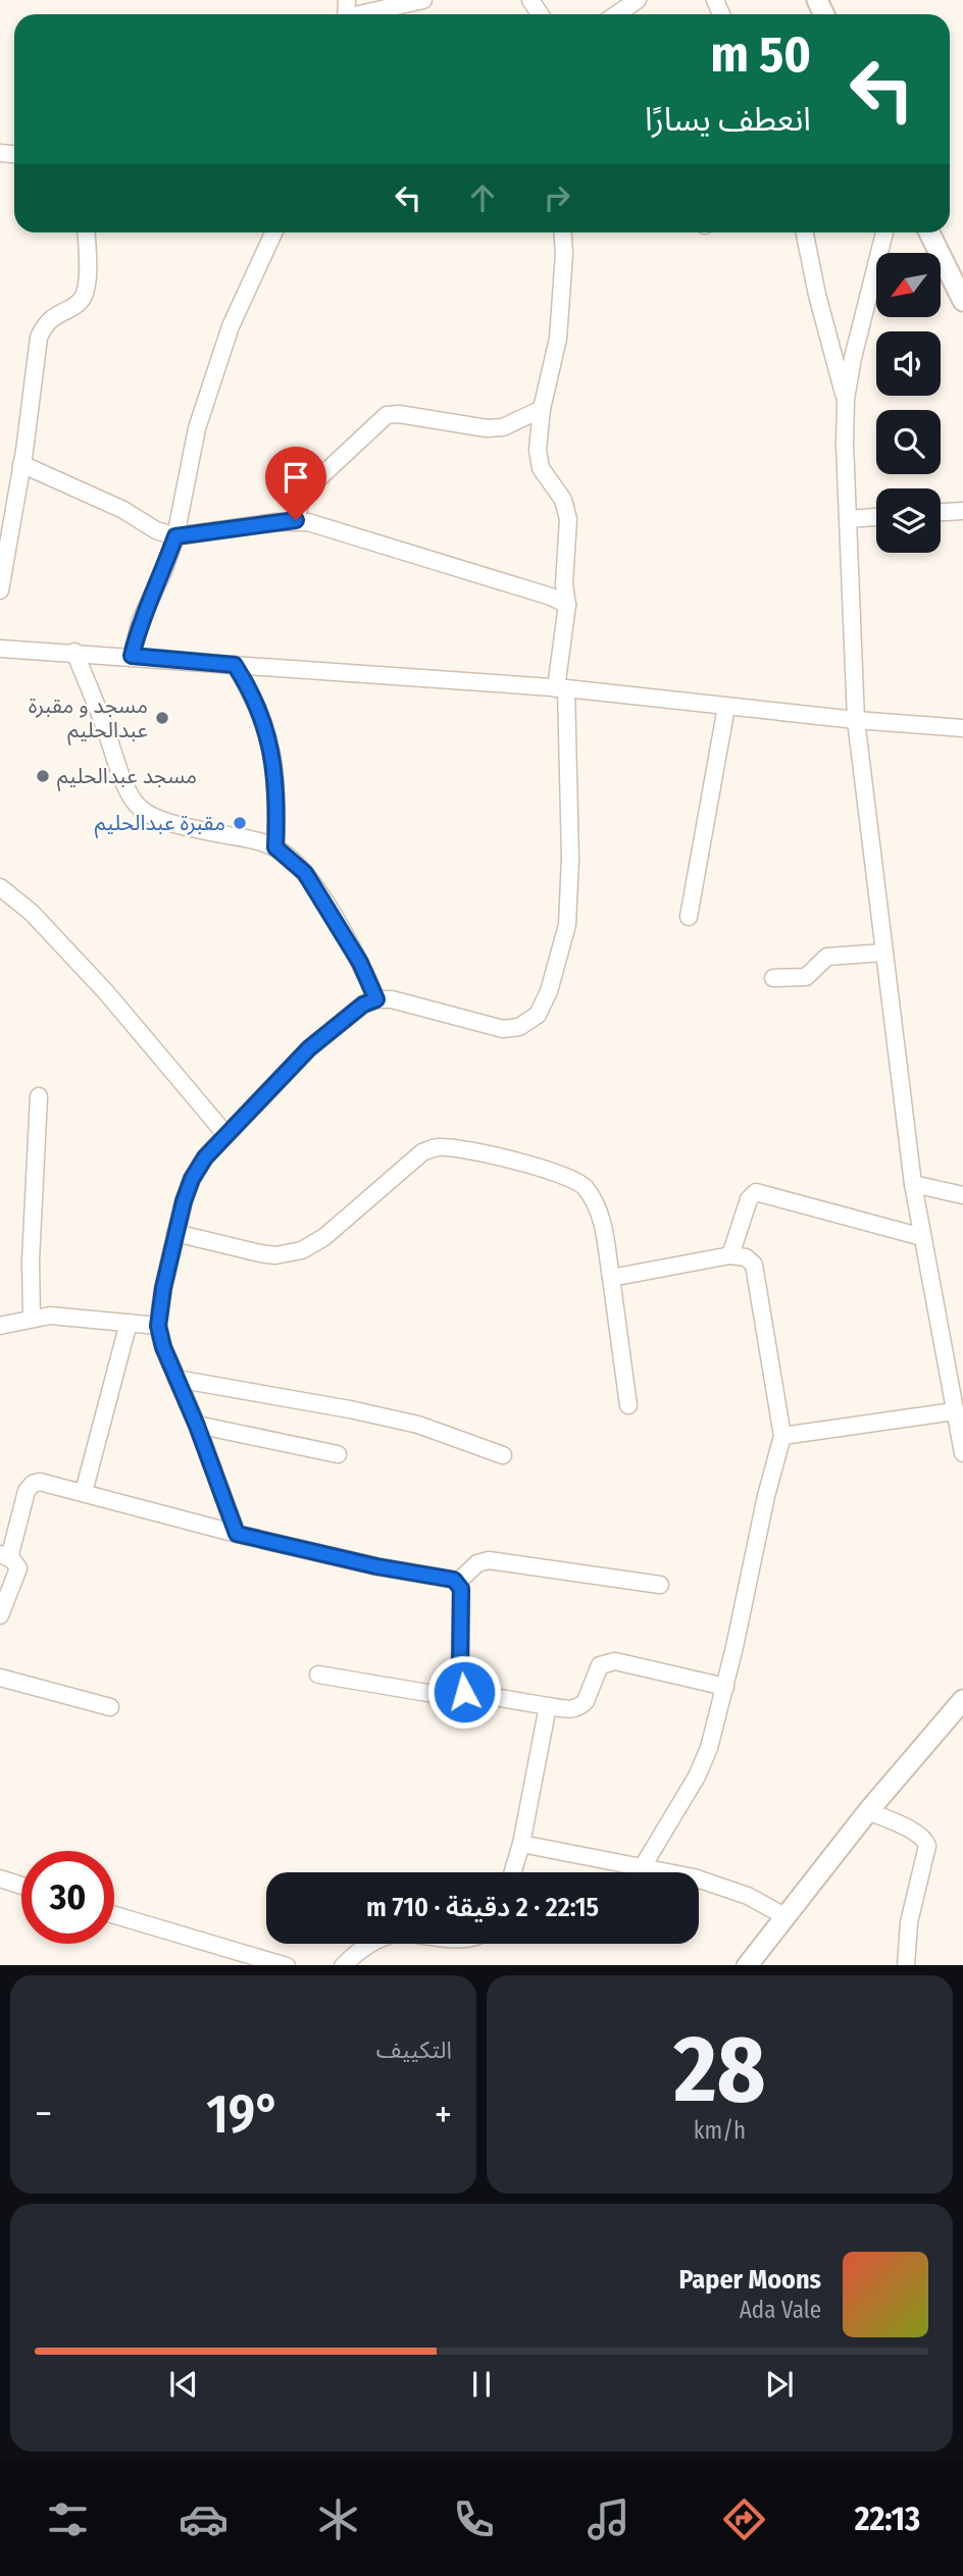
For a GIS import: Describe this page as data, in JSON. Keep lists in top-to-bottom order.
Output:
{
  "places": ["مسجد و مقبرة عبدالحليم", "مسجد عبدالحليم", "مقبرة عبدالحليم"],
  "north": "bottom left",
  "page": {
    "turn": ["50 m", "انعطف يسارًا"],
    "limit": "30",
    "trip": "22:15 · 2 دقيقة · 710 m",
    "tile": [
      ["28", "km/h"],
      "التكييف"
    ],
    "heat": ["−", "19°", "+"],
    "song": ["Paper Moons", "Ada Vale"],
    "tabs": "22:13"
  }
}
